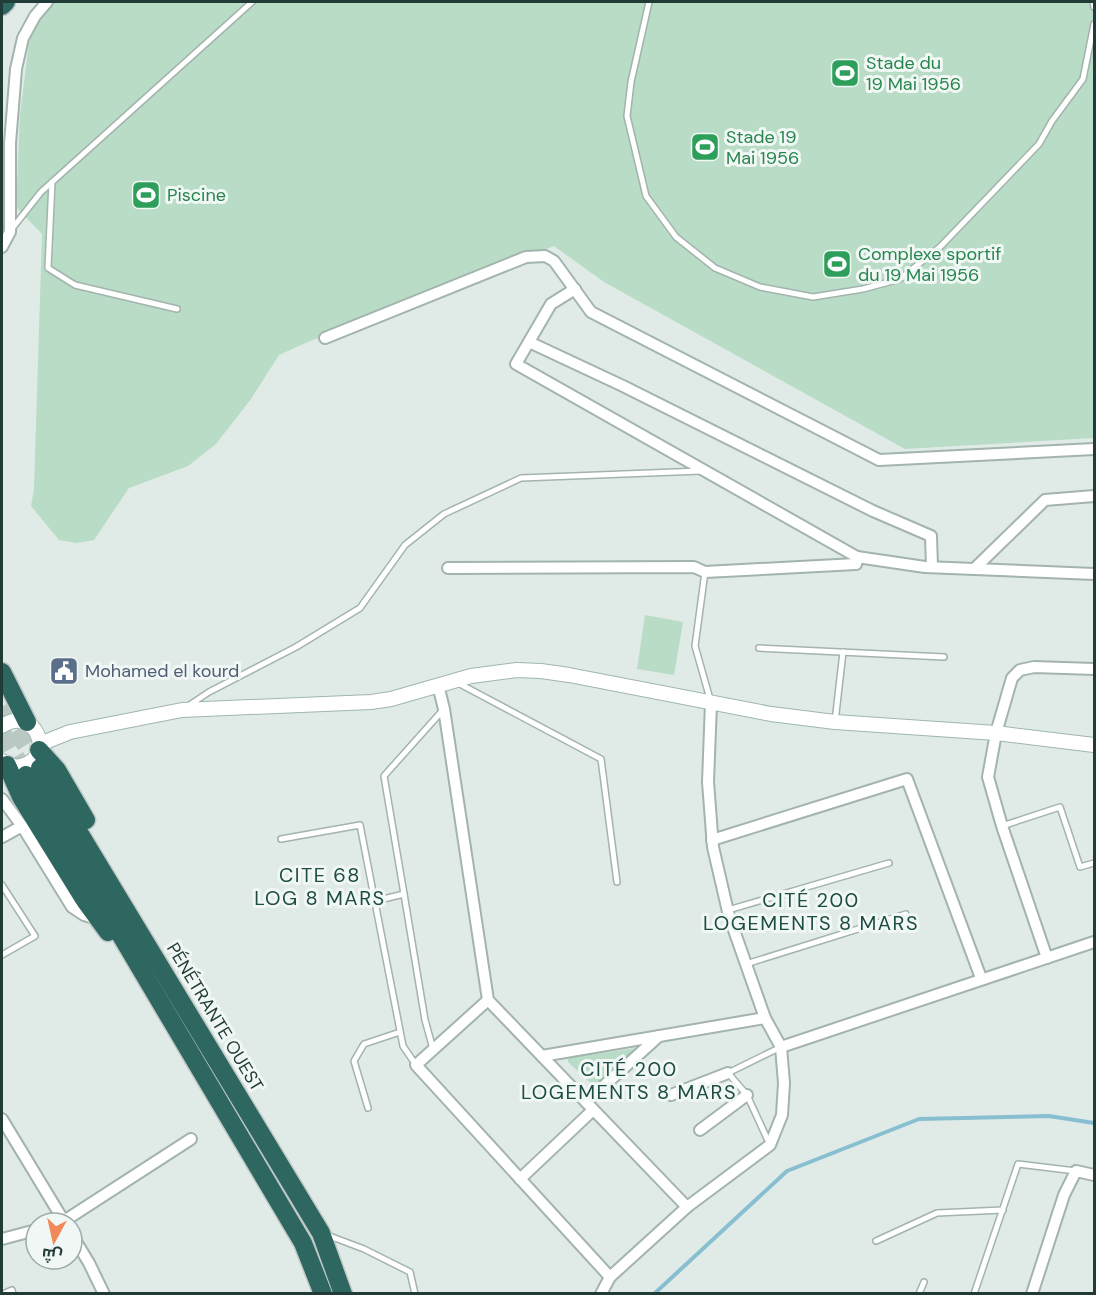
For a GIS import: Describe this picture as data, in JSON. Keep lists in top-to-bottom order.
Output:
{
  "streets": {
    "highway": ["PÉNÉTRANTE OUEST"]
  },
  "districts": ["CITE 68 LOG 8 MARS", "CITÉ 200 LOGEMENTS 8 MARS", "CITÉ 200 LOGEMENTS 8 MARS"],
  "places": {
    "sports": [
      "Stade du 19 Mai 1956",
      "Stade 19 Mai 1956",
      "Piscine",
      "Complexe sportif du 19 Mai 1956"
    ],
    "public building": ["Mohamed el kourd"]
  },
  "north": "bottom"
}
